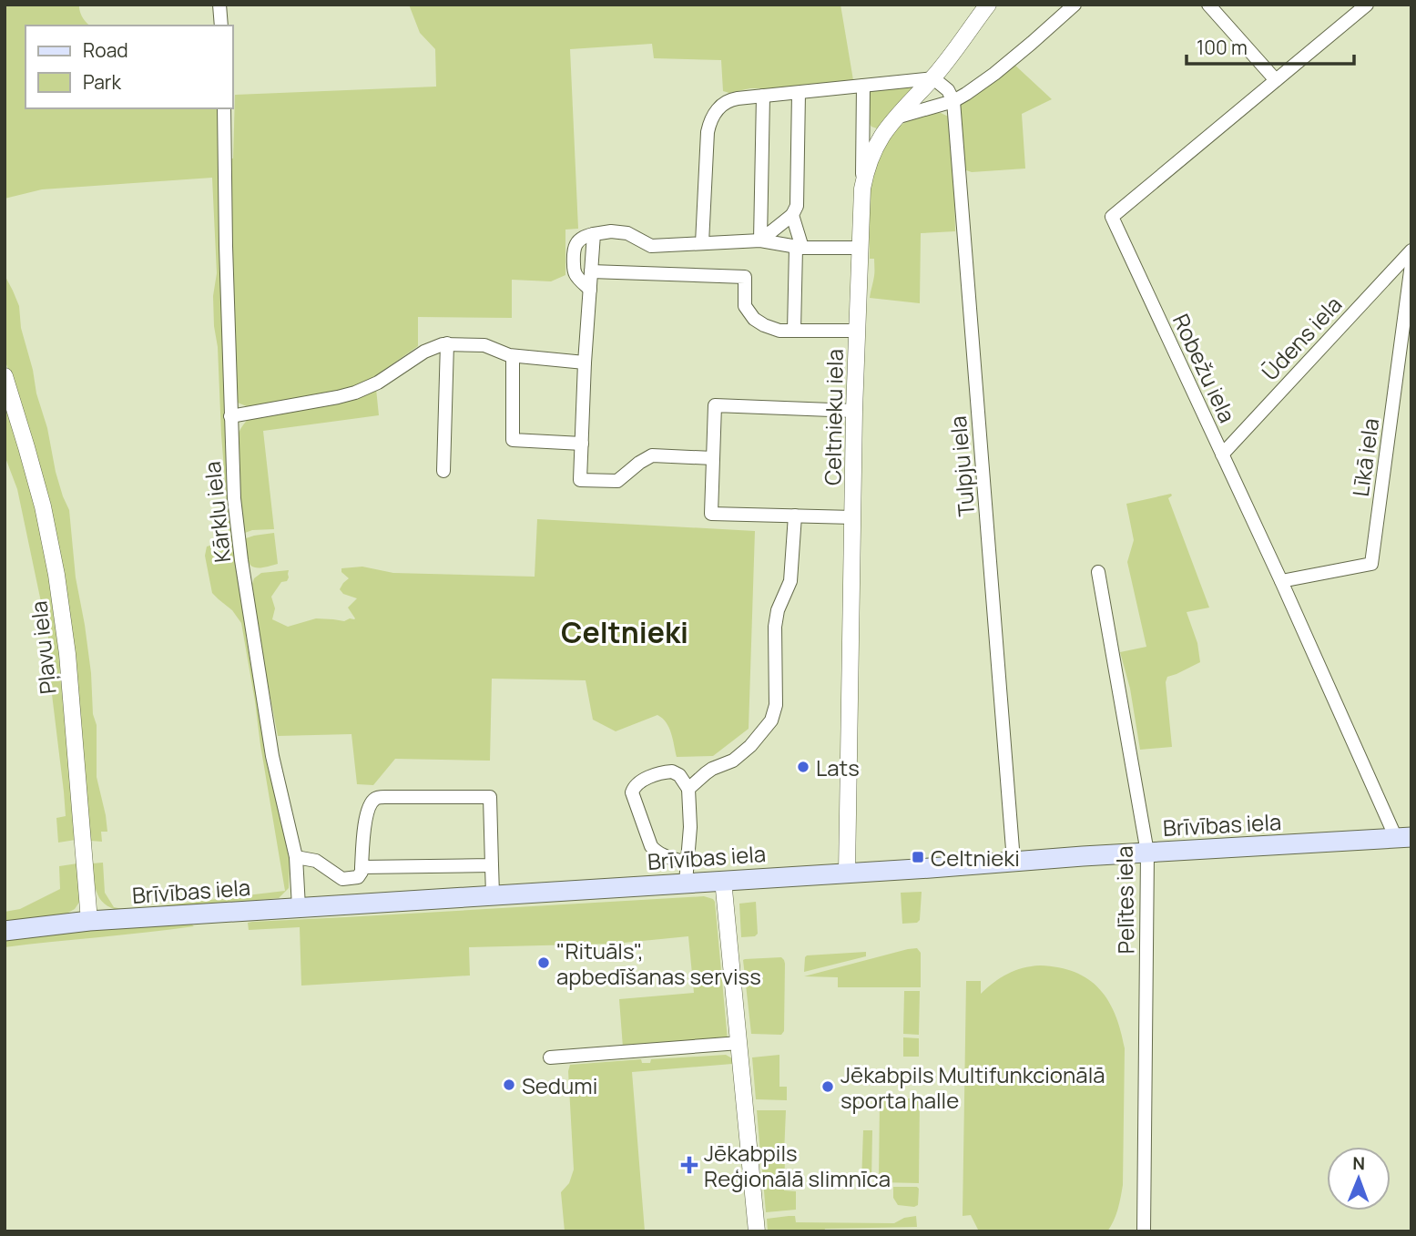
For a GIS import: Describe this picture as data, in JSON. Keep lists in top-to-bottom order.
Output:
{
  "streets": {
    "main road": ["Brīvības iela"],
    "street": [
      "Ūdens iela",
      "Robežu iela",
      "Celtnieku iela",
      "Līkā iela",
      "Tulpju iela",
      "Kārklu iela",
      "Pļavu iela",
      "Pelītes iela"
    ]
  },
  "crossings": [
    ["Ūdens iela", "Robežu iela"],
    ["Robežu iela", "Līkā iela"],
    ["Robežu iela", "Brīvības iela"],
    ["Celtnieku iela", "Brīvības iela"],
    ["Tulpju iela", "Brīvības iela"],
    ["Kārklu iela", "Brīvības iela"],
    ["Pļavu iela", "Brīvības iela"],
    ["Brīvības iela", "Pelītes iela"]
  ],
  "districts": ["Celtnieki"],
  "places": {
    "other": [
      "Lats",
      "\"Rituāls\", apbedīšanas serviss",
      "Sedumi",
      "Jēkabpils Multifunkcionālā sporta halle"
    ],
    "transit": ["Celtnieki"],
    "health": ["Jēkabpils Reģionālā slimnīca"]
  },
  "legend": ["Road", "Park"],
  "scale_bar": "100 m",
  "north": "top"
}
